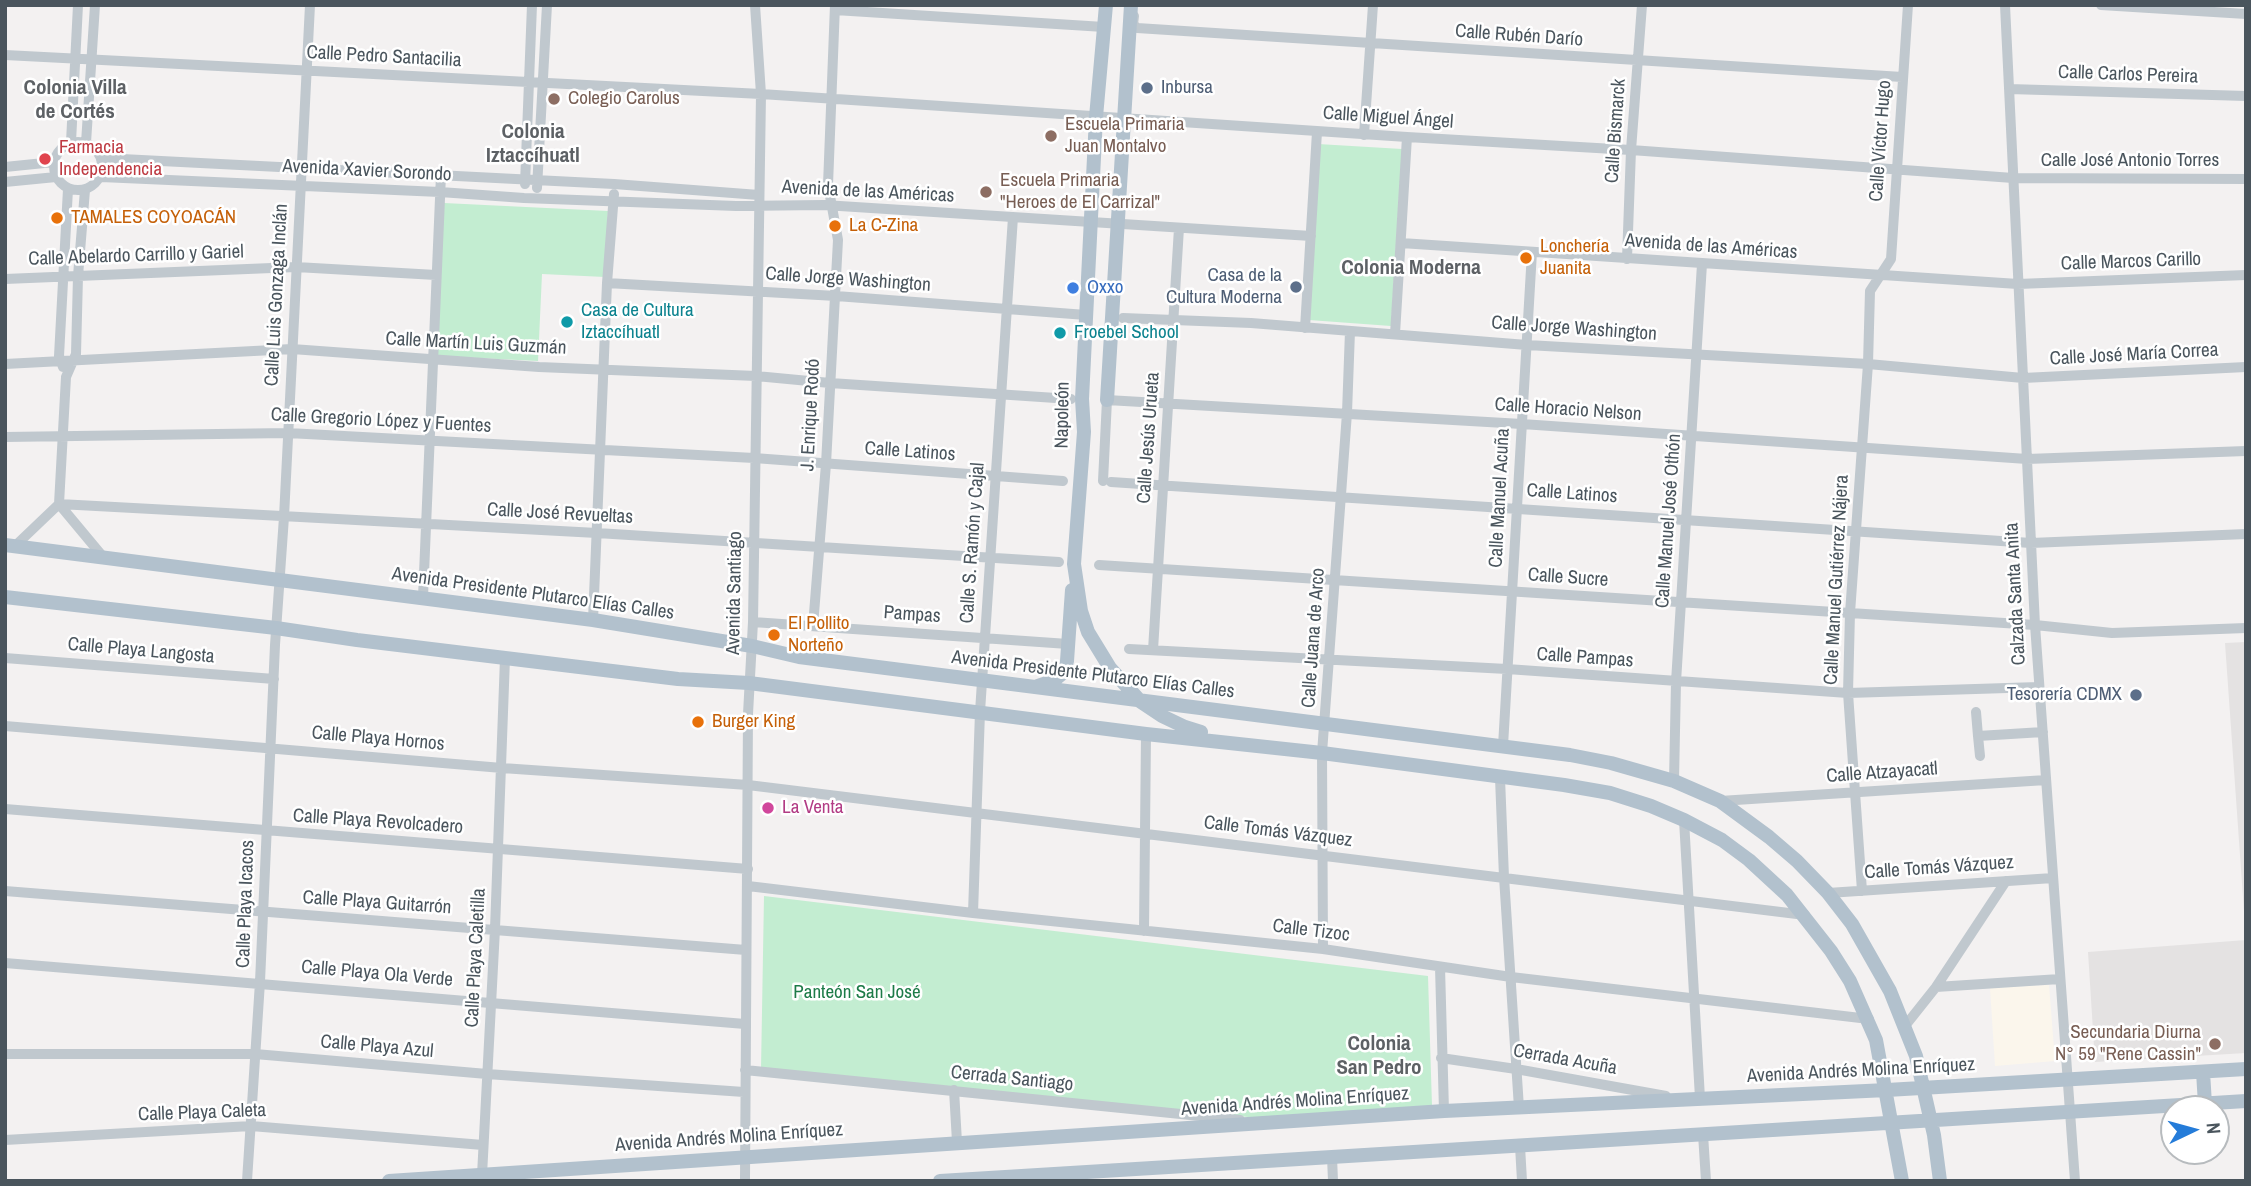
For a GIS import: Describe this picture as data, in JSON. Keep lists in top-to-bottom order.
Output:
{
  "streets": {
    "main road": ["Napoleón", "Avenida Presidente Plutarco Elías Calles", "Avenida Andrés Molina Enríquez"],
    "street": [
      "Calle Rubén Darío",
      "Calle Pedro Santacilia",
      "Calle Carlos Pereira",
      "Calle Miguel Ángel",
      "Calle Bismarck",
      "Calle Víctor Hugo",
      "Calle José Antonio Torres",
      "Avenida Xavier Sorondo",
      "Avenida de las Américas",
      "Calle Abelardo Carrillo y Gariel",
      "Calle Marcos Carillo",
      "Calle Jorge Washington",
      "Calle Luis Gonzaga Inclán",
      "Calle Martín Luis Guzmán",
      "Calle José María Correa",
      "Calle Horacio Nelson",
      "J. Enrique Rodó",
      "Calle Gregorio López y Fuentes",
      "Calle Jesús Urueta",
      "Calle Latinos",
      "Calle Manuel Acuña",
      "Calle José Revueltas",
      "Calle Manuel José Othón",
      "Calle S. Ramón y Cajal",
      "Calle Sucre",
      "Calle Manuel Gutiérrez Nájera",
      "Avenida Santiago",
      "Calzada Santa Anita",
      "Pampas",
      "Calle Juana de Arco",
      "Calle Playa Langosta",
      "Calle Pampas",
      "Calle Playa Hornos",
      "Calle Atzayacatl",
      "Calle Playa Revolcadero",
      "Calle Tomás Vázquez",
      "Calle Playa Guitarrón",
      "Calle Playa Icacos",
      "Calle Tizoc",
      "Calle Playa Caletilla",
      "Calle Playa Ola Verde",
      "Calle Playa Azul",
      "Cerrada Acuña",
      "Cerrada Santiago",
      "Calle Playa Caleta"
    ]
  },
  "crossings": [
    ["Calle Rubén Darío", "Calle Bismarck"],
    ["Calle Rubén Darío", "Calle Víctor Hugo"],
    ["Calle Pedro Santacilia", "Calle Miguel Ángel"],
    ["Calle Pedro Santacilia", "Calle Luis Gonzaga Inclán"],
    ["Calle Pedro Santacilia", "Avenida Santiago"],
    ["Calle Carlos Pereira", "Calzada Santa Anita"],
    ["Calle Miguel Ángel", "Calle Bismarck"],
    ["Calle Miguel Ángel", "Calle Víctor Hugo"],
    ["Calle Miguel Ángel", "Calle José Antonio Torres"],
    ["Calle Miguel Ángel", "J. Enrique Rodó"],
    ["Calle Miguel Ángel", "Napoleón"],
    ["Calle Miguel Ángel", "Avenida Santiago"],
    ["Calle Miguel Ángel", "Calzada Santa Anita"],
    ["Calle Bismarck", "Avenida de las Américas"],
    ["Calle Víctor Hugo", "Avenida de las Américas"],
    ["Calle Víctor Hugo", "Calle Manuel Gutiérrez Nájera"],
    ["Calle José Antonio Torres", "Calzada Santa Anita"],
    ["Avenida Xavier Sorondo", "Avenida de las Américas"],
    ["Avenida Xavier Sorondo", "Calle Luis Gonzaga Inclán"],
    ["Avenida Xavier Sorondo", "Avenida Santiago"],
    ["Avenida de las Américas", "Calle Marcos Carillo"],
    ["Avenida de las Américas", "J. Enrique Rodó"],
    ["Avenida de las Américas", "Napoleón"],
    ["Avenida de las Américas", "Calle Jesús Urueta"],
    ["Avenida de las Américas", "Calle Manuel Acuña"],
    ["Avenida de las Américas", "Calle Manuel José Othón"],
    ["Avenida de las Américas", "Calle S. Ramón y Cajal"],
    ["Avenida de las Américas", "Calle Manuel Gutiérrez Nájera"],
    ["Avenida de las Américas", "Avenida Santiago"],
    ["Avenida de las Américas", "Calzada Santa Anita"],
    ["Calle Abelardo Carrillo y Gariel", "Calle Luis Gonzaga Inclán"],
    ["Calle Marcos Carillo", "Calzada Santa Anita"],
    ["Calle Jorge Washington", "Calle José María Correa"],
    ["Calle Jorge Washington", "J. Enrique Rodó"],
    ["Calle Jorge Washington", "Napoleón"],
    ["Calle Jorge Washington", "Calle Jesús Urueta"],
    ["Calle Jorge Washington", "Calle Manuel Acuña"],
    ["Calle Jorge Washington", "Calle Manuel José Othón"],
    ["Calle Jorge Washington", "Calle S. Ramón y Cajal"],
    ["Calle Jorge Washington", "Calle Manuel Gutiérrez Nájera"],
    ["Calle Jorge Washington", "Avenida Santiago"],
    ["Calle Jorge Washington", "Calzada Santa Anita"],
    ["Calle Jorge Washington", "Calle Juana de Arco"],
    ["Calle Luis Gonzaga Inclán", "Calle Martín Luis Guzmán"],
    ["Calle Luis Gonzaga Inclán", "Calle Gregorio López y Fuentes"],
    ["Calle Luis Gonzaga Inclán", "Calle José Revueltas"],
    ["Calle Luis Gonzaga Inclán", "Avenida Presidente Plutarco Elías Calles"],
    ["Calle Luis Gonzaga Inclán", "Calle Playa Icacos"],
    ["Calle Martín Luis Guzmán", "J. Enrique Rodó"],
    ["Calle Martín Luis Guzmán", "Calle S. Ramón y Cajal"],
    ["Calle Martín Luis Guzmán", "Avenida Santiago"],
    ["Calle José María Correa", "Calzada Santa Anita"],
    ["Calle Horacio Nelson", "Calle Jesús Urueta"],
    ["Calle Horacio Nelson", "Calle Latinos"],
    ["Calle Horacio Nelson", "Calle Manuel Acuña"],
    ["Calle Horacio Nelson", "Calle Manuel José Othón"],
    ["Calle Horacio Nelson", "Calle Manuel Gutiérrez Nájera"],
    ["Calle Horacio Nelson", "Calzada Santa Anita"],
    ["Calle Horacio Nelson", "Calle Juana de Arco"],
    ["J. Enrique Rodó", "Calle Latinos"],
    ["J. Enrique Rodó", "Calle José Revueltas"],
    ["J. Enrique Rodó", "Pampas"],
    ["Napoleón", "Calle José Revueltas"],
    ["Napoleón", "Avenida Presidente Plutarco Elías Calles"],
    ["Calle Gregorio López y Fuentes", "Calle Latinos"],
    ["Calle Gregorio López y Fuentes", "Avenida Santiago"],
    ["Calle Jesús Urueta", "Calle Latinos"],
    ["Calle Jesús Urueta", "Calle Sucre"],
    ["Calle Jesús Urueta", "Calle Pampas"],
    ["Calle Latinos", "Calle Manuel Acuña"],
    ["Calle Latinos", "Calle Manuel José Othón"],
    ["Calle Latinos", "Calle S. Ramón y Cajal"],
    ["Calle Latinos", "Calle Manuel Gutiérrez Nájera"],
    ["Calle Latinos", "Avenida Santiago"],
    ["Calle Latinos", "Calzada Santa Anita"],
    ["Calle Latinos", "Calle Juana de Arco"],
    ["Calle Manuel Acuña", "Calle Sucre"],
    ["Calle Manuel Acuña", "Avenida Presidente Plutarco Elías Calles"],
    ["Calle Manuel Acuña", "Calle Pampas"],
    ["Calle José Revueltas", "Calle S. Ramón y Cajal"],
    ["Calle José Revueltas", "Avenida Santiago"],
    ["Calle Manuel José Othón", "Calle Sucre"],
    ["Calle Manuel José Othón", "Avenida Presidente Plutarco Elías Calles"],
    ["Calle Manuel José Othón", "Calle Pampas"],
    ["Calle S. Ramón y Cajal", "Avenida Presidente Plutarco Elías Calles"],
    ["Calle S. Ramón y Cajal", "Pampas"],
    ["Calle S. Ramón y Cajal", "Calle Tomás Vázquez"],
    ["Calle S. Ramón y Cajal", "Calle Tizoc"],
    ["Calle Sucre", "Calle Manuel Gutiérrez Nájera"],
    ["Calle Sucre", "Calzada Santa Anita"],
    ["Calle Sucre", "Calle Juana de Arco"],
    ["Calle Manuel Gutiérrez Nájera", "Calle Pampas"],
    ["Calle Manuel Gutiérrez Nájera", "Calle Atzayacatl"],
    ["Calle Manuel Gutiérrez Nájera", "Calle Tomás Vázquez"],
    ["Avenida Santiago", "Avenida Presidente Plutarco Elías Calles"],
    ["Avenida Santiago", "Pampas"],
    ["Avenida Santiago", "Calle Playa Hornos"],
    ["Avenida Santiago", "Calle Playa Revolcadero"],
    ["Avenida Santiago", "Calle Tomás Vázquez"],
    ["Avenida Santiago", "Calle Playa Guitarrón"],
    ["Avenida Santiago", "Calle Tizoc"],
    ["Avenida Santiago", "Calle Playa Ola Verde"],
    ["Avenida Santiago", "Calle Playa Azul"],
    ["Avenida Santiago", "Avenida Andrés Molina Enríquez"],
    ["Avenida Santiago", "Cerrada Santiago"],
    ["Avenida Presidente Plutarco Elías Calles", "Calle Juana de Arco"],
    ["Avenida Presidente Plutarco Elías Calles", "Calle Atzayacatl"],
    ["Avenida Presidente Plutarco Elías Calles", "Calle Tomás Vázquez"],
    ["Avenida Presidente Plutarco Elías Calles", "Avenida Andrés Molina Enríquez"],
    ["Calzada Santa Anita", "Calle Pampas"],
    ["Calzada Santa Anita", "Calle Atzayacatl"],
    ["Calzada Santa Anita", "Calle Tomás Vázquez"],
    ["Calzada Santa Anita", "Avenida Andrés Molina Enríquez"],
    ["Calle Juana de Arco", "Calle Pampas"],
    ["Calle Juana de Arco", "Calle Tomás Vázquez"],
    ["Calle Juana de Arco", "Calle Tizoc"],
    ["Calle Playa Langosta", "Calle Playa Icacos"],
    ["Calle Playa Hornos", "Calle Tomás Vázquez"],
    ["Calle Playa Hornos", "Calle Playa Icacos"],
    ["Calle Playa Hornos", "Calle Playa Caletilla"],
    ["Calle Playa Revolcadero", "Calle Playa Icacos"],
    ["Calle Playa Revolcadero", "Calle Playa Caletilla"],
    ["Calle Playa Guitarrón", "Calle Playa Icacos"],
    ["Calle Playa Guitarrón", "Calle Playa Caletilla"],
    ["Calle Playa Icacos", "Calle Playa Ola Verde"],
    ["Calle Playa Icacos", "Calle Playa Azul"],
    ["Calle Playa Icacos", "Calle Playa Caleta"],
    ["Calle Playa Caletilla", "Calle Playa Ola Verde"],
    ["Calle Playa Caletilla", "Calle Playa Azul"],
    ["Calle Playa Caletilla", "Avenida Andrés Molina Enríquez"],
    ["Calle Playa Caletilla", "Calle Playa Caleta"],
    ["Cerrada Acuña", "Avenida Andrés Molina Enríquez"],
    ["Avenida Andrés Molina Enríquez", "Cerrada Santiago"]
  ],
  "districts": [
    "Colonia Villa de Cortés",
    "Colonia Iztaccíhuatl",
    "Colonia Moderna",
    "Colonia San Pedro"
  ],
  "parks": ["Panteón San José"],
  "places": [
    "Inbursa",
    "Colegio Carolus",
    "Escuela Primaria Juan Montalvo",
    "Farmacia Independencia",
    "Escuela Primaria \"Heroes de El Carrizal\"",
    "TAMALES COYOACÁN",
    "La C-Zina",
    "Lonchería Juanita",
    "Casa de la Cultura Moderna",
    "Oxxo",
    "Casa de Cultura Iztaccíhuatl",
    "Froebel School",
    "El Pollito Norteño",
    "Tesorería CDMX",
    "Burger King",
    "La Venta",
    "Secundaria Diurna N° 59 \"Rene Cassin\""
  ],
  "north": "right"
}
